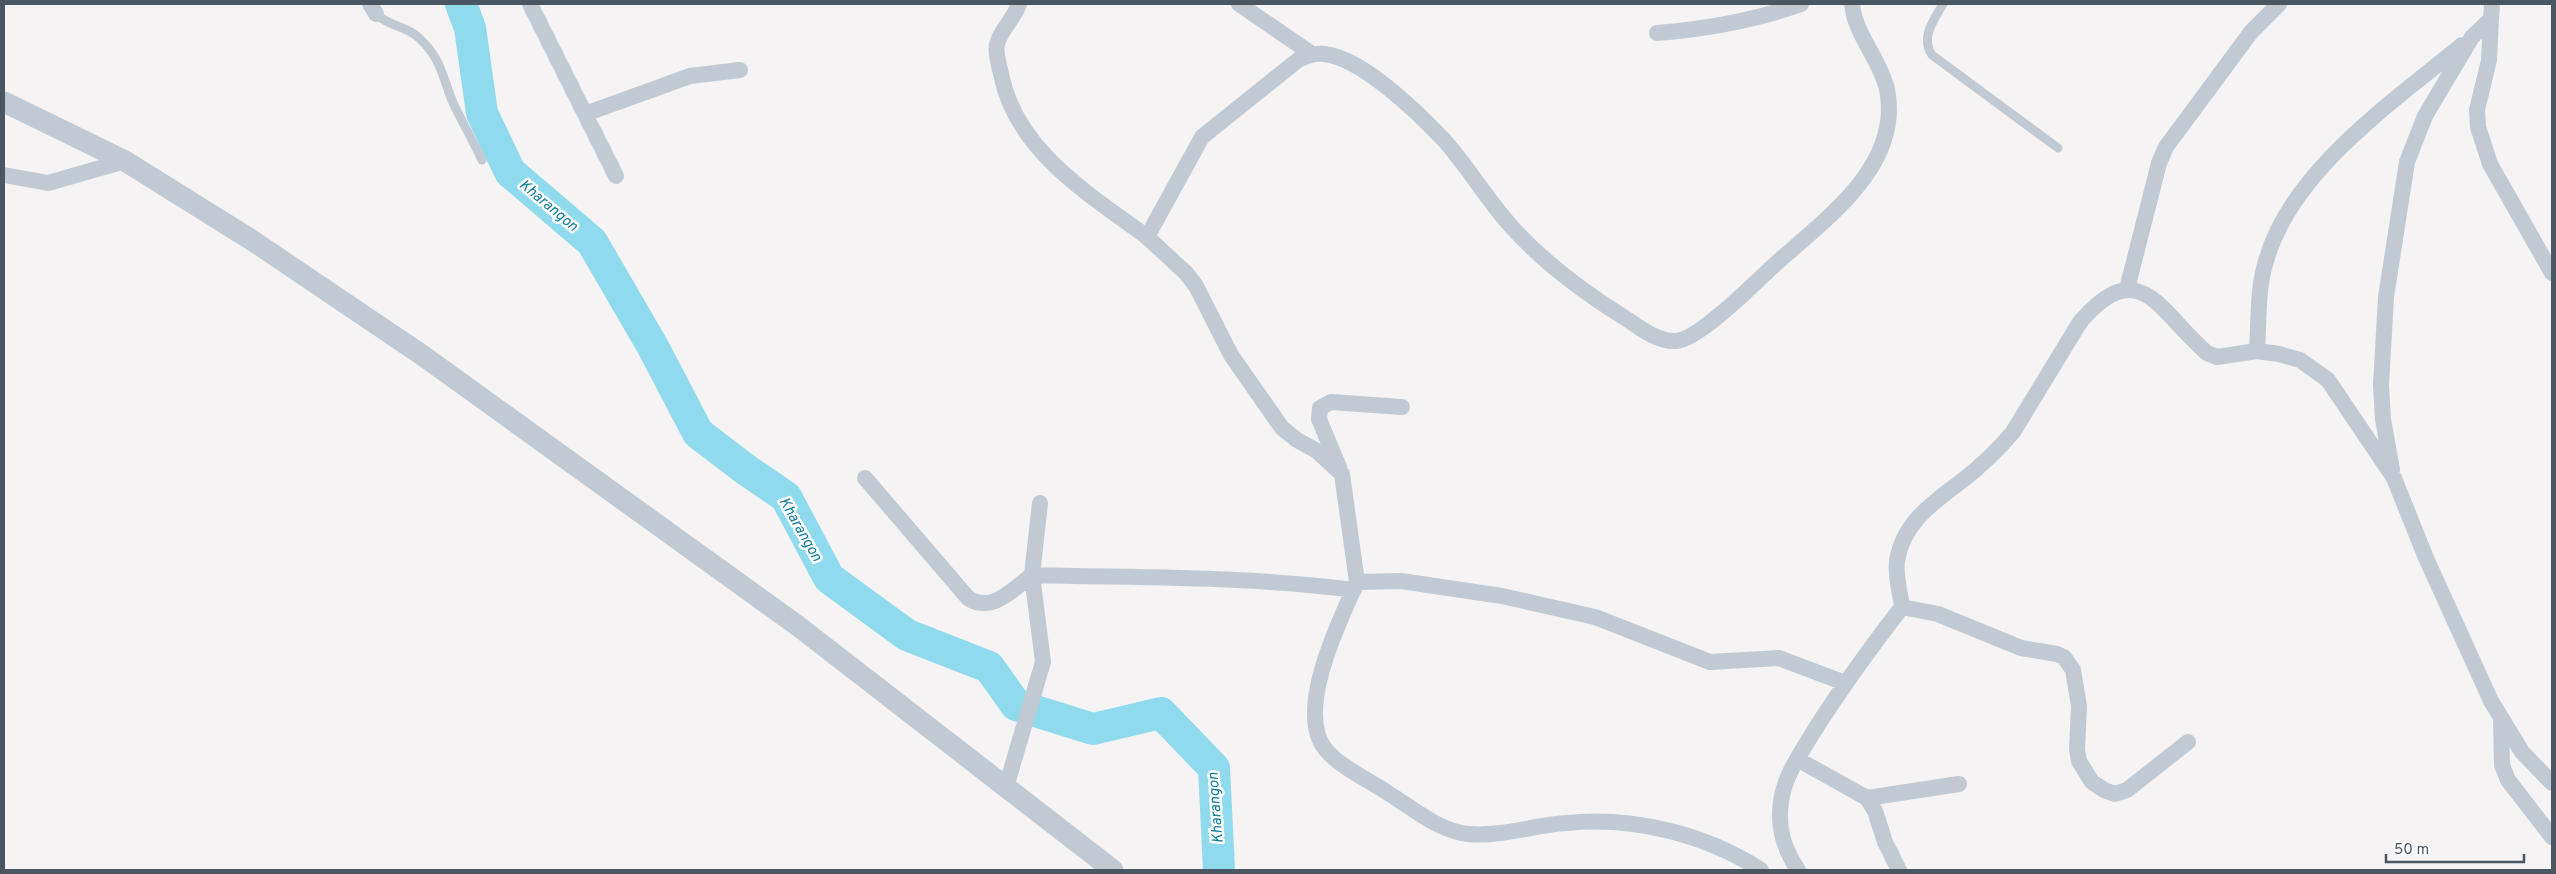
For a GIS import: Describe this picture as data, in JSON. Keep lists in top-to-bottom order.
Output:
{
  "water": ["Kharangon"],
  "scale_bar": "50 m"
}
